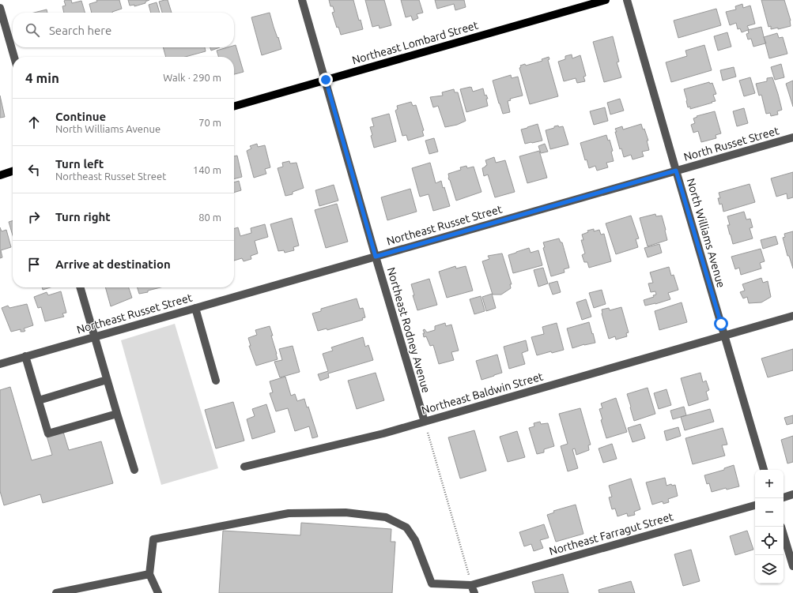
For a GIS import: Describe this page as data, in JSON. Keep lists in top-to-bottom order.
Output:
{
  "streets": {
    "main road": ["Northeast Lombard Street"],
    "street": [
      "North Russet Street",
      "Northeast Russet Street",
      "North Williams Avenue",
      "Northeast Rodney Avenue",
      "Northeast Baldwin Street",
      "Northeast Farragut Street"
    ]
  },
  "crossings": [
    ["Northeast Lombard Street", "Northeast Rodney Avenue"],
    ["North Russet Street", "Northeast Russet Street"],
    ["North Russet Street", "North Williams Avenue"],
    ["Northeast Russet Street", "North Williams Avenue"],
    ["Northeast Russet Street", "Northeast Rodney Avenue"],
    ["North Williams Avenue", "Northeast Baldwin Street"],
    ["Northeast Rodney Avenue", "Northeast Baldwin Street"]
  ],
  "page": {
    "search": "Search here",
    "heading": ["4 min", "Walk · 290 m"],
    "list": [
      ["Continue", "North Williams Avenue", "70 m"],
      ["Turn left", "Northeast Russet Street", "140 m"],
      ["Turn right", "80 m"],
      "Arrive at destination"
    ],
    "map_buttons": ["+", "−"]
  }
}
